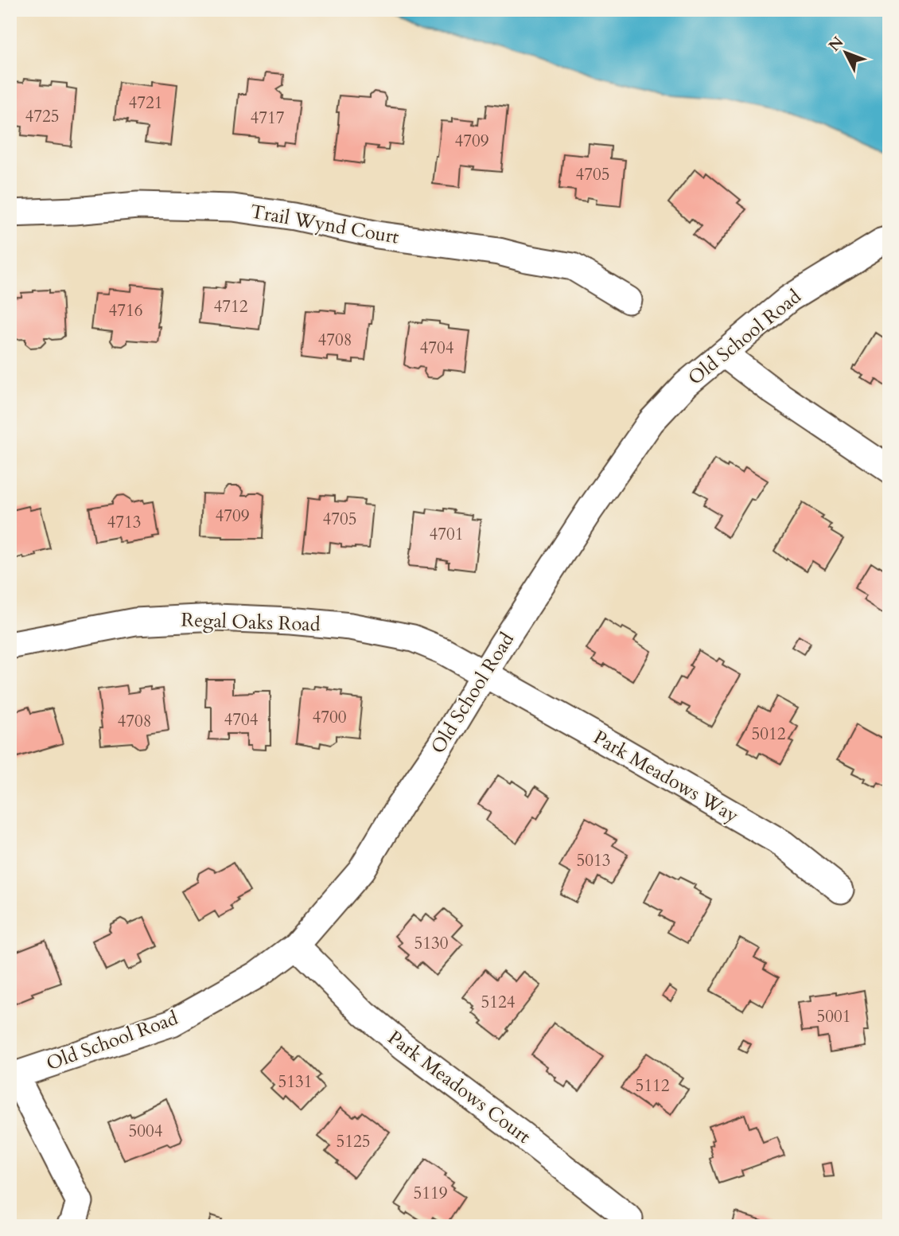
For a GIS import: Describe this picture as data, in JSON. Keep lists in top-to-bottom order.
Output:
{
  "streets": {
    "street": [
      "Trail Wynd Court",
      "Old School Road",
      "Regal Oaks Road",
      "Park Meadows Way",
      "Park Meadows Court"
    ]
  },
  "crossings": [
    ["Old School Road", "Regal Oaks Road"],
    ["Old School Road", "Park Meadows Way"],
    ["Old School Road", "Park Meadows Court"],
    ["Regal Oaks Road", "Park Meadows Way"]
  ],
  "house_numbers": [
    "4721",
    "4725",
    "4717",
    "4709",
    "4705",
    "4712",
    "4716",
    "4708",
    "4704",
    "4709",
    "4705",
    "4713",
    "4701",
    "4700",
    "4704",
    "4708",
    "5012",
    "5013",
    "5130",
    "5124",
    "5001",
    "5131",
    "5112",
    "5004",
    "5125",
    "5119"
  ],
  "north": "top left"
}
